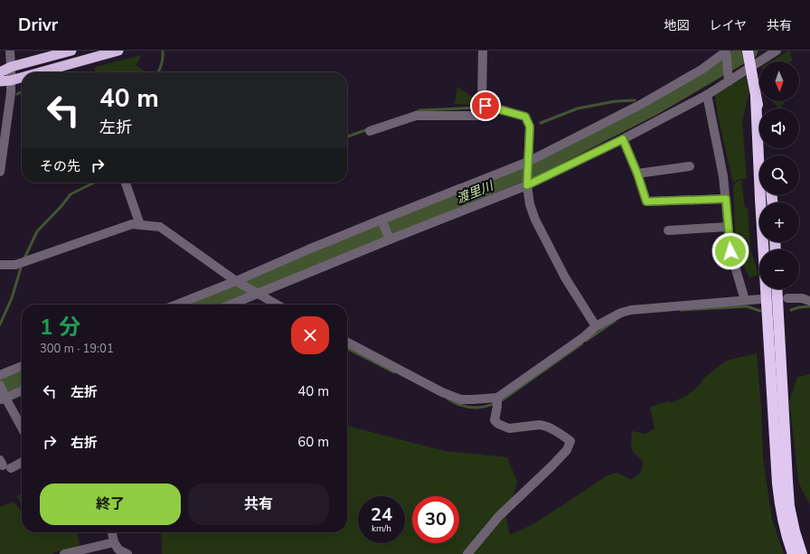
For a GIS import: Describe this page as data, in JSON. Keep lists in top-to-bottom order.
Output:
{
  "water": ["渡里川"],
  "north": "bottom",
  "page": {
    "header": "Drivr",
    "nav": ["地図", "レイヤ", "共有"],
    "map_buttons": ["+", "−"],
    "turn": ["40 m", "左折"],
    "then": "その先",
    "heading": ["1 分", "300 m · 19:01"],
    "list": [
      {
        "name": "左折",
        "value": "40 m"
      },
      {
        "name": "右折",
        "value": "60 m"
      }
    ],
    "buttons": ["終了", "共有"],
    "speed": "24 km/h",
    "limit": "30"
  }
}
